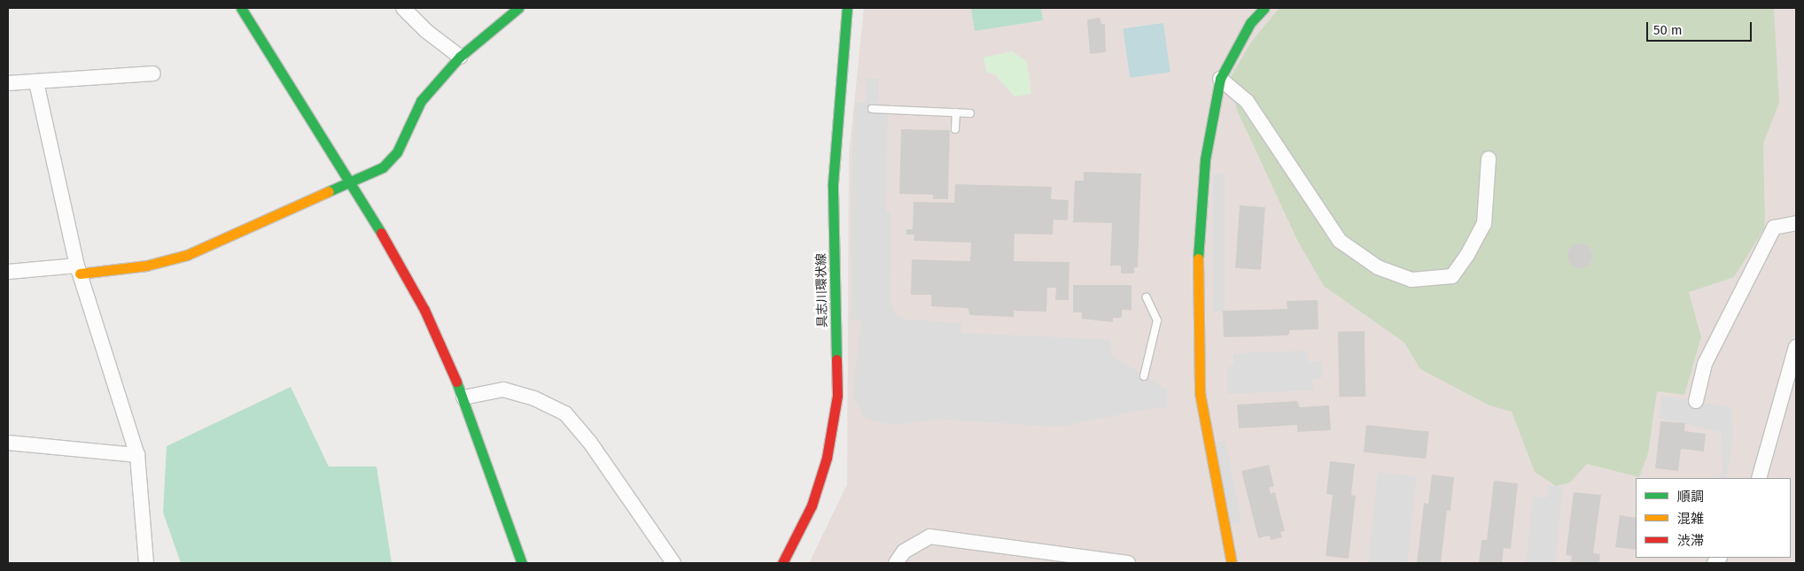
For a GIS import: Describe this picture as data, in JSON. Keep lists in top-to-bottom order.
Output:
{
  "streets": {
    "street": ["具志川環状線"]
  },
  "legend": ["順調", "混雑", "渋滞"],
  "scale_bar": "50 m"
}
